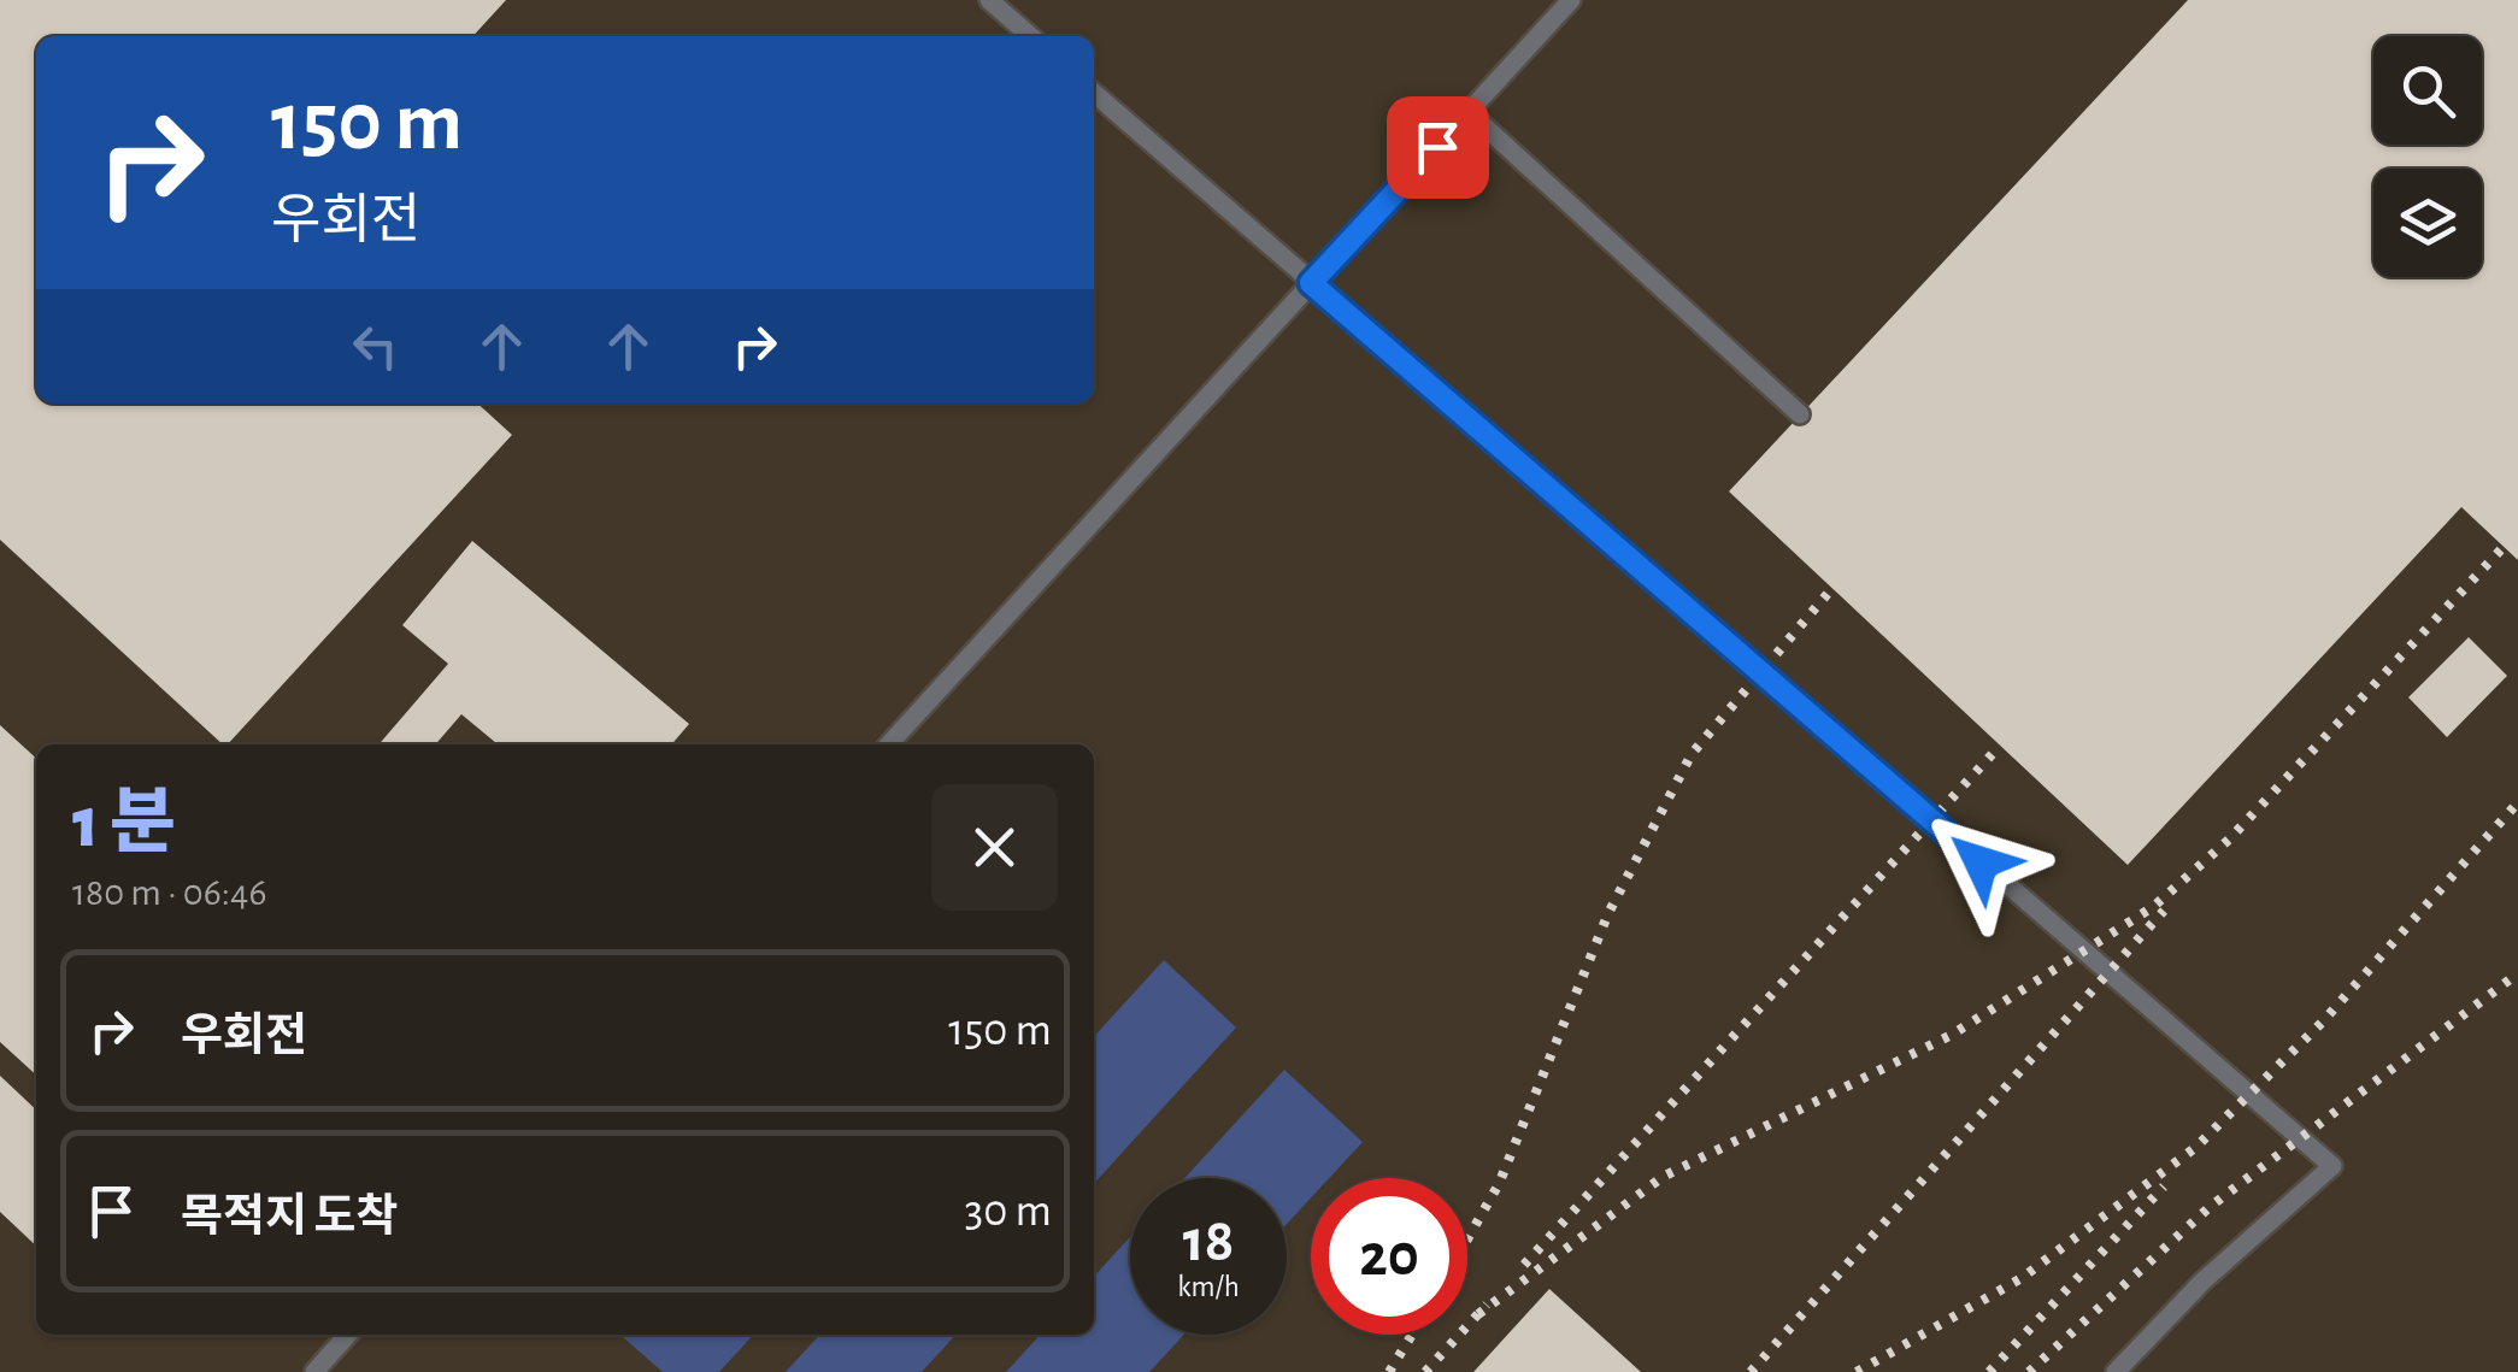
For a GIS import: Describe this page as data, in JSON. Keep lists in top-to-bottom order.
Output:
{
  "page": {
    "turn": ["150 m", "우회전"],
    "heading": ["1 분", "180 m · 06:46"],
    "list": [
      {
        "name": "우회전",
        "value": "150 m"
      },
      {
        "name": "목적지 도착",
        "value": "30 m"
      }
    ],
    "speed": "18 km/h",
    "limit": "20"
  }
}
